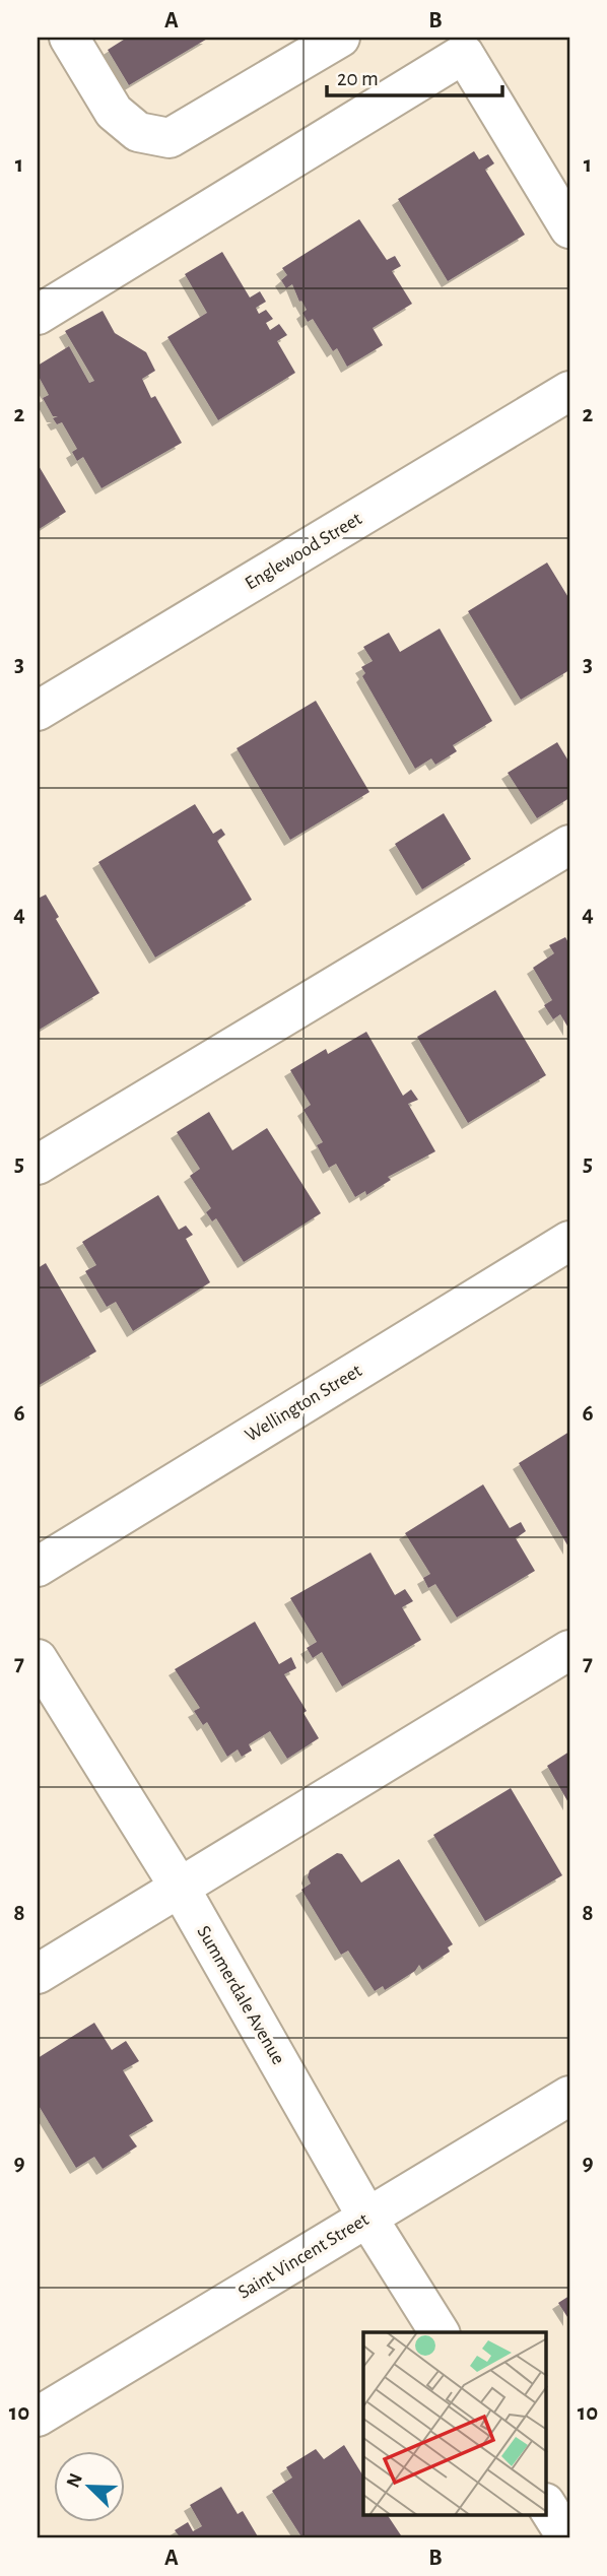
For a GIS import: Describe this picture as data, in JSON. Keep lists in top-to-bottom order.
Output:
{
  "streets": {
    "street": [
      "Englewood Street",
      "Wellington Street",
      "Summerdale Avenue",
      "Saint Vincent Street"
    ]
  },
  "crossings": [
    ["Summerdale Avenue", "Saint Vincent Street"]
  ],
  "scale_bar": "20 m",
  "north": "top left",
  "grid": {
    "columns": ["A", "B"],
    "rows": [
      "1",
      "2",
      "3",
      "4",
      "5",
      "6",
      "7",
      "8",
      "9",
      "10"
    ]
  }
}
